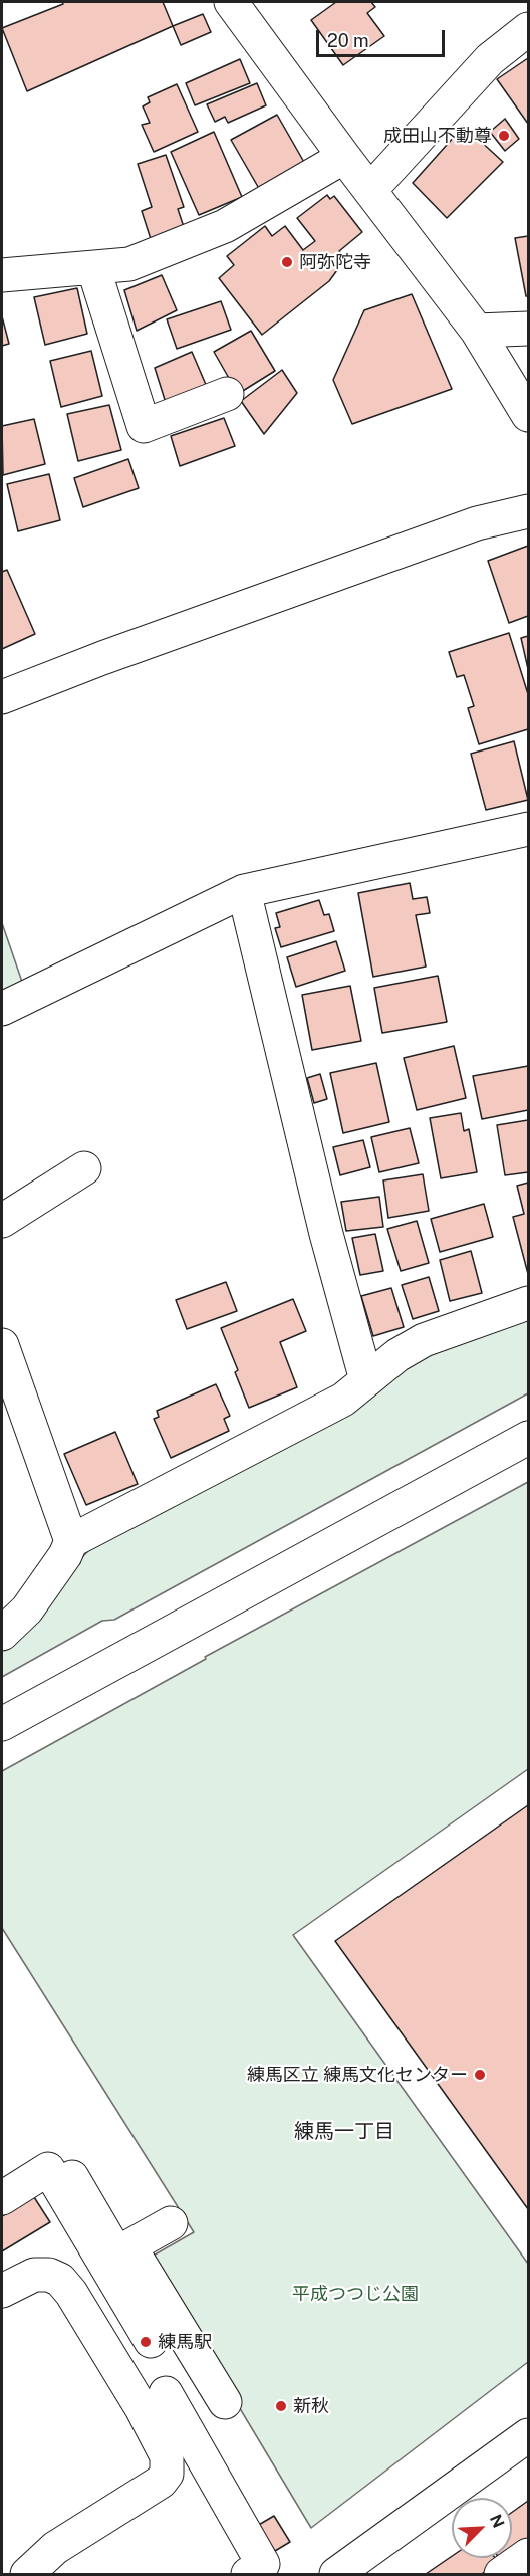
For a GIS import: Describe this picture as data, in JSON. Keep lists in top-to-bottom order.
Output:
{
  "districts": ["練馬一丁目"],
  "parks": ["平成つつじ公園"],
  "places": [
    "成田山不動尊",
    "阿弥陀寺",
    "練馬区立 練馬文化センター",
    "練馬駅",
    "新秋"
  ],
  "scale_bar": "20 m",
  "north": "top right"
}
